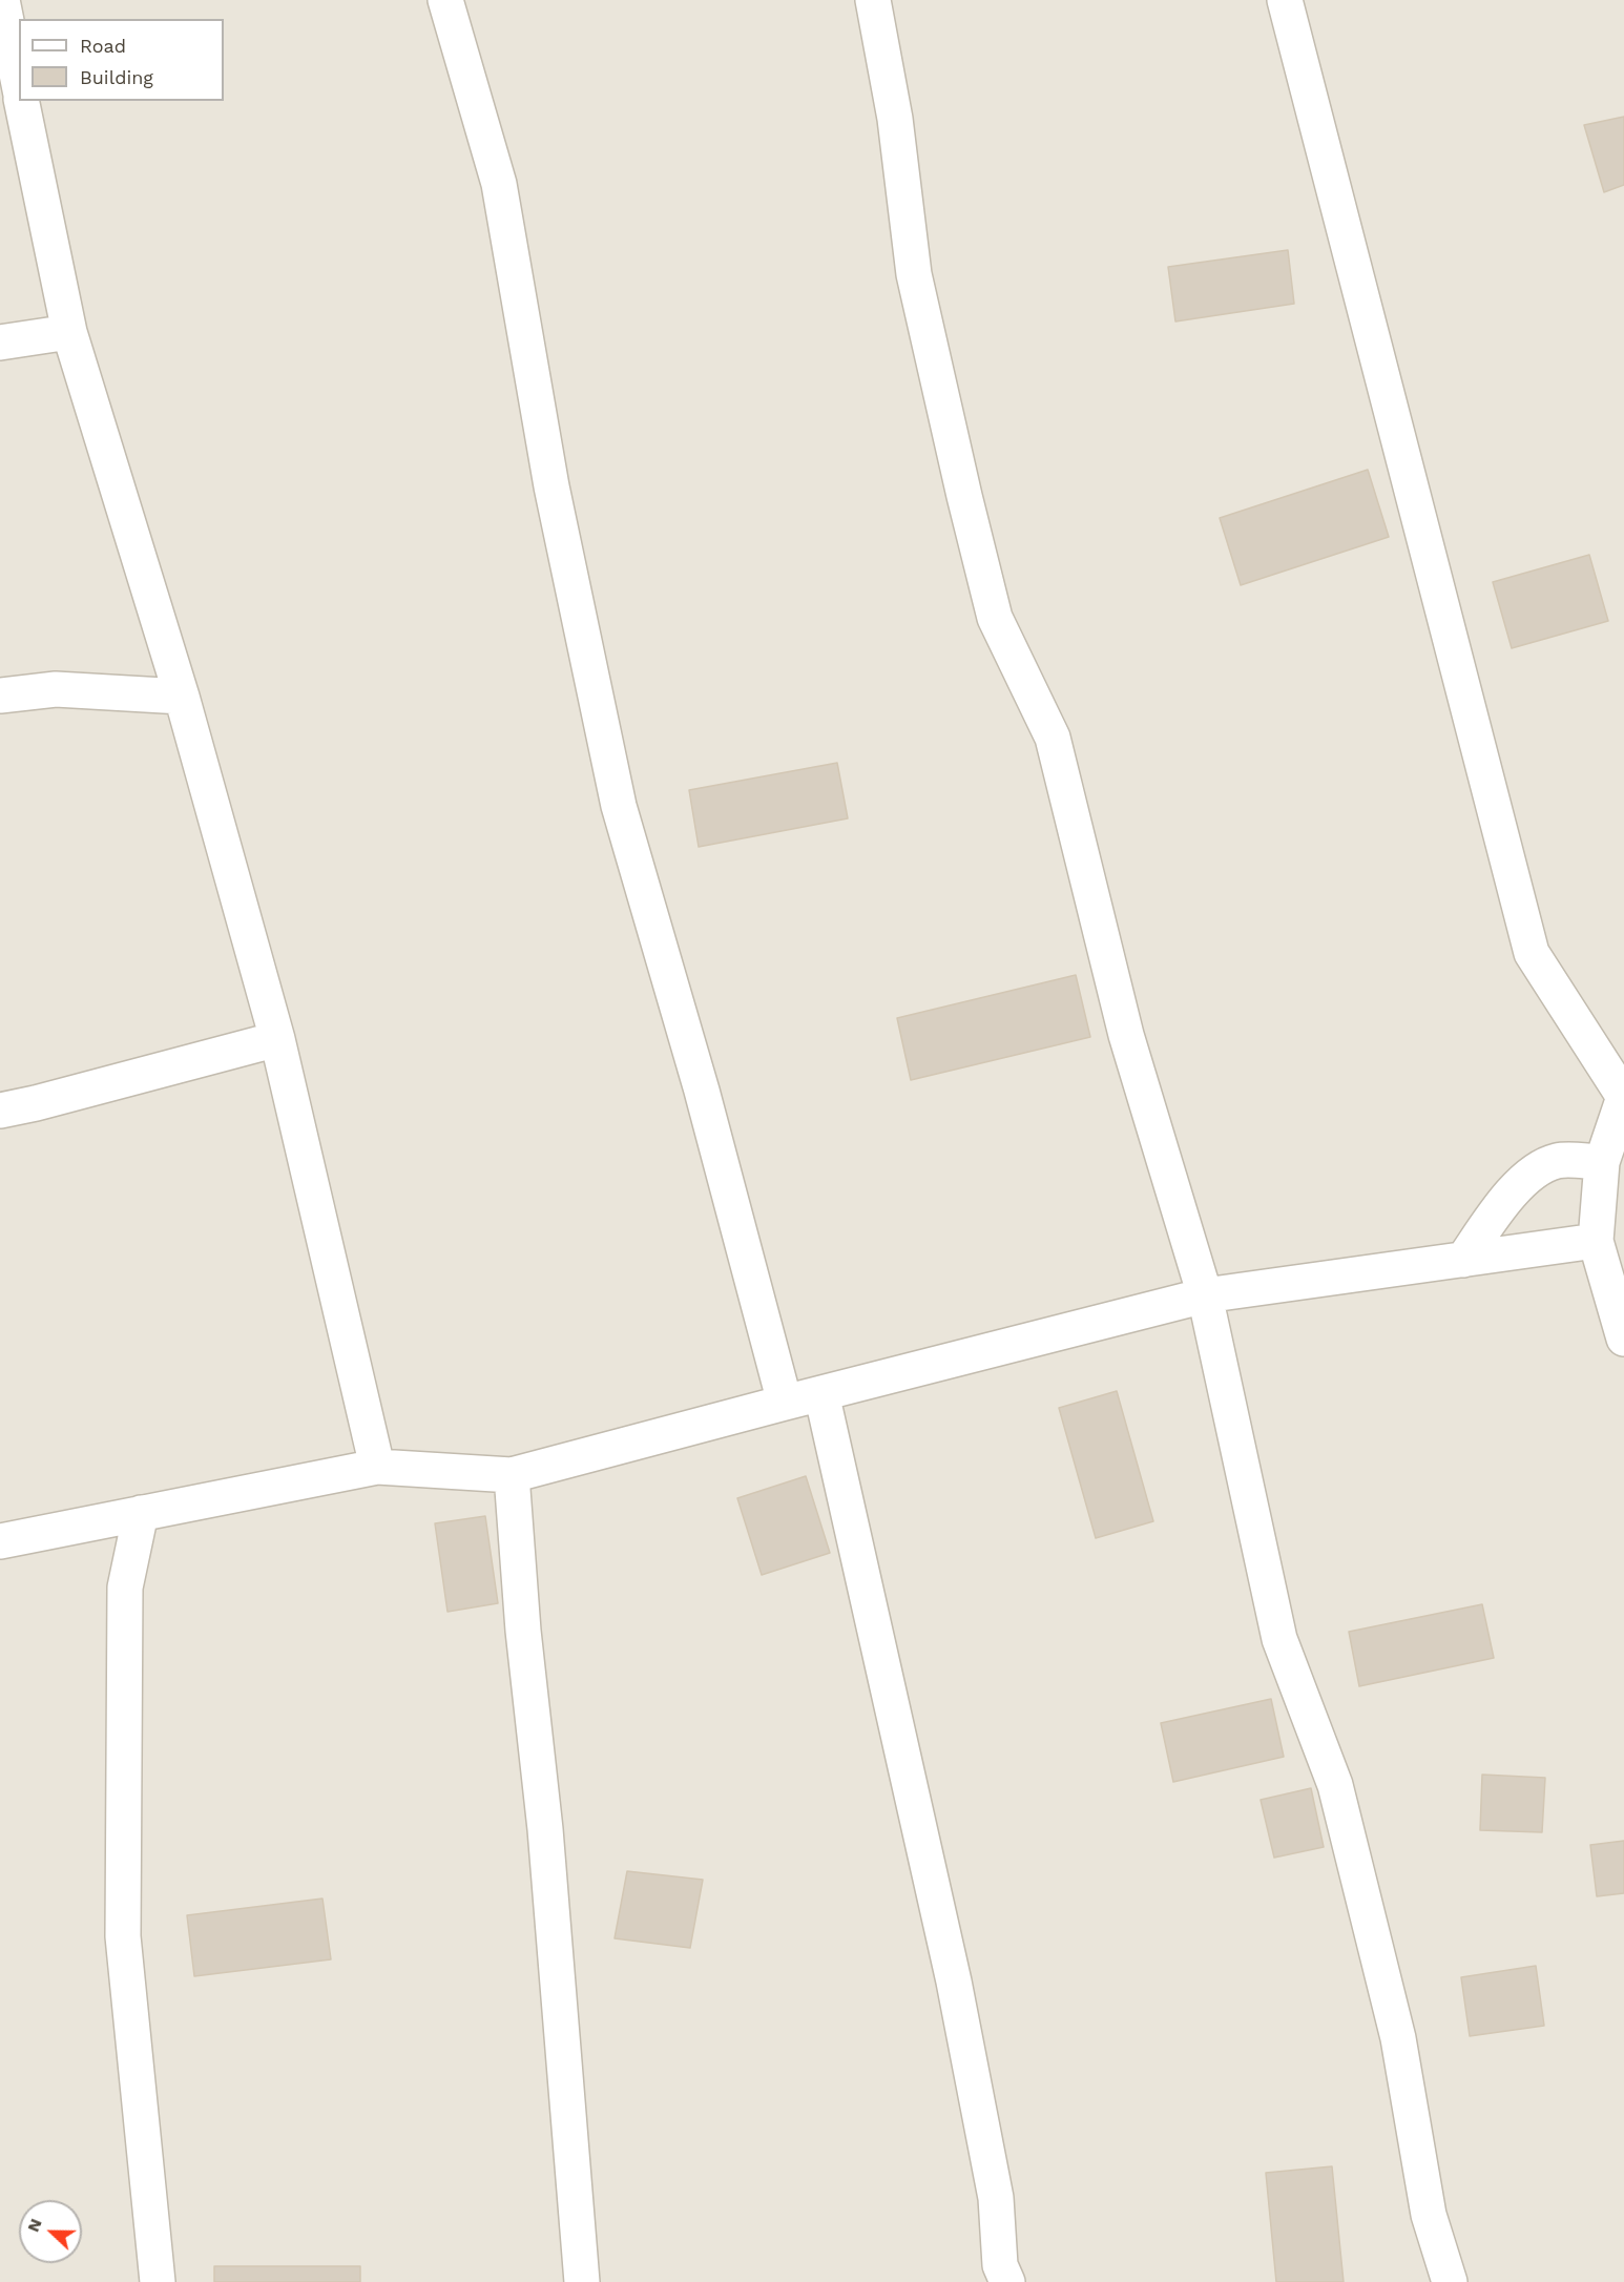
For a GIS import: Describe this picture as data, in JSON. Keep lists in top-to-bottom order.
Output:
{
  "legend": ["Road", "Building"],
  "north": "left"
}
